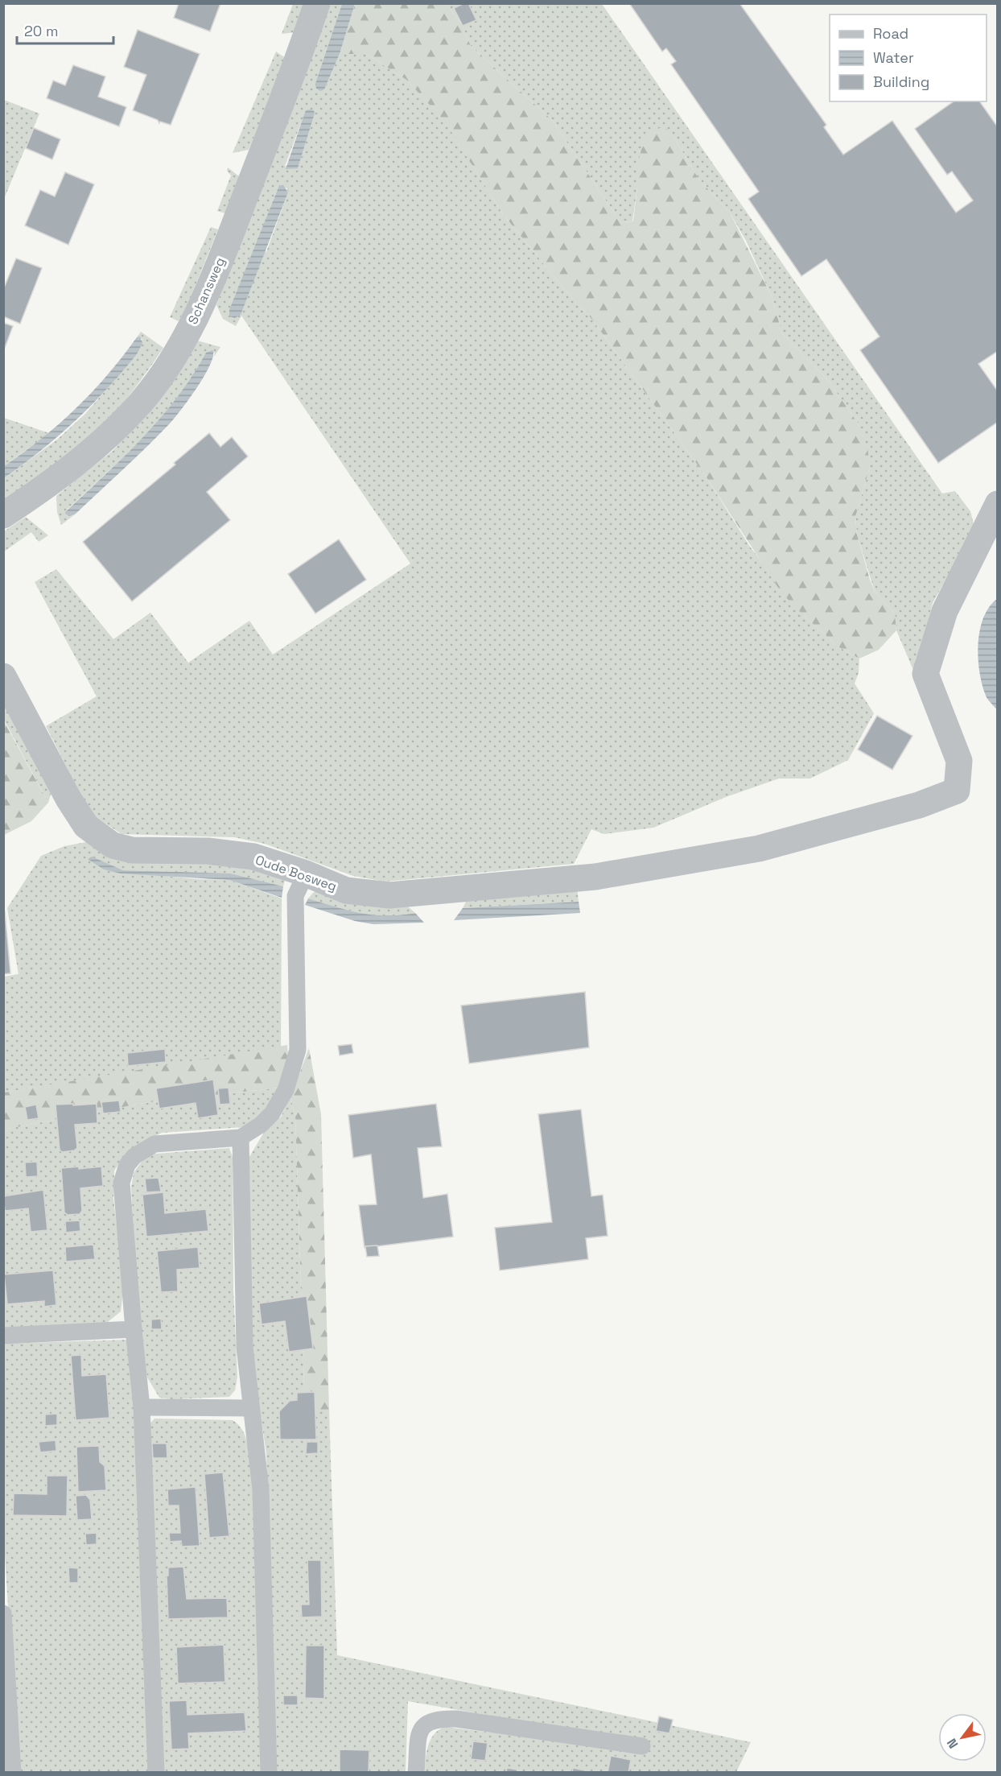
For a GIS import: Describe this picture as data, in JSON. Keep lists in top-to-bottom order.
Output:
{
  "streets": {
    "street": ["Schansweg", "Oude Bosweg"]
  },
  "legend": ["Road", "Water", "Building"],
  "scale_bar": "20 m",
  "north": "bottom left"
}
